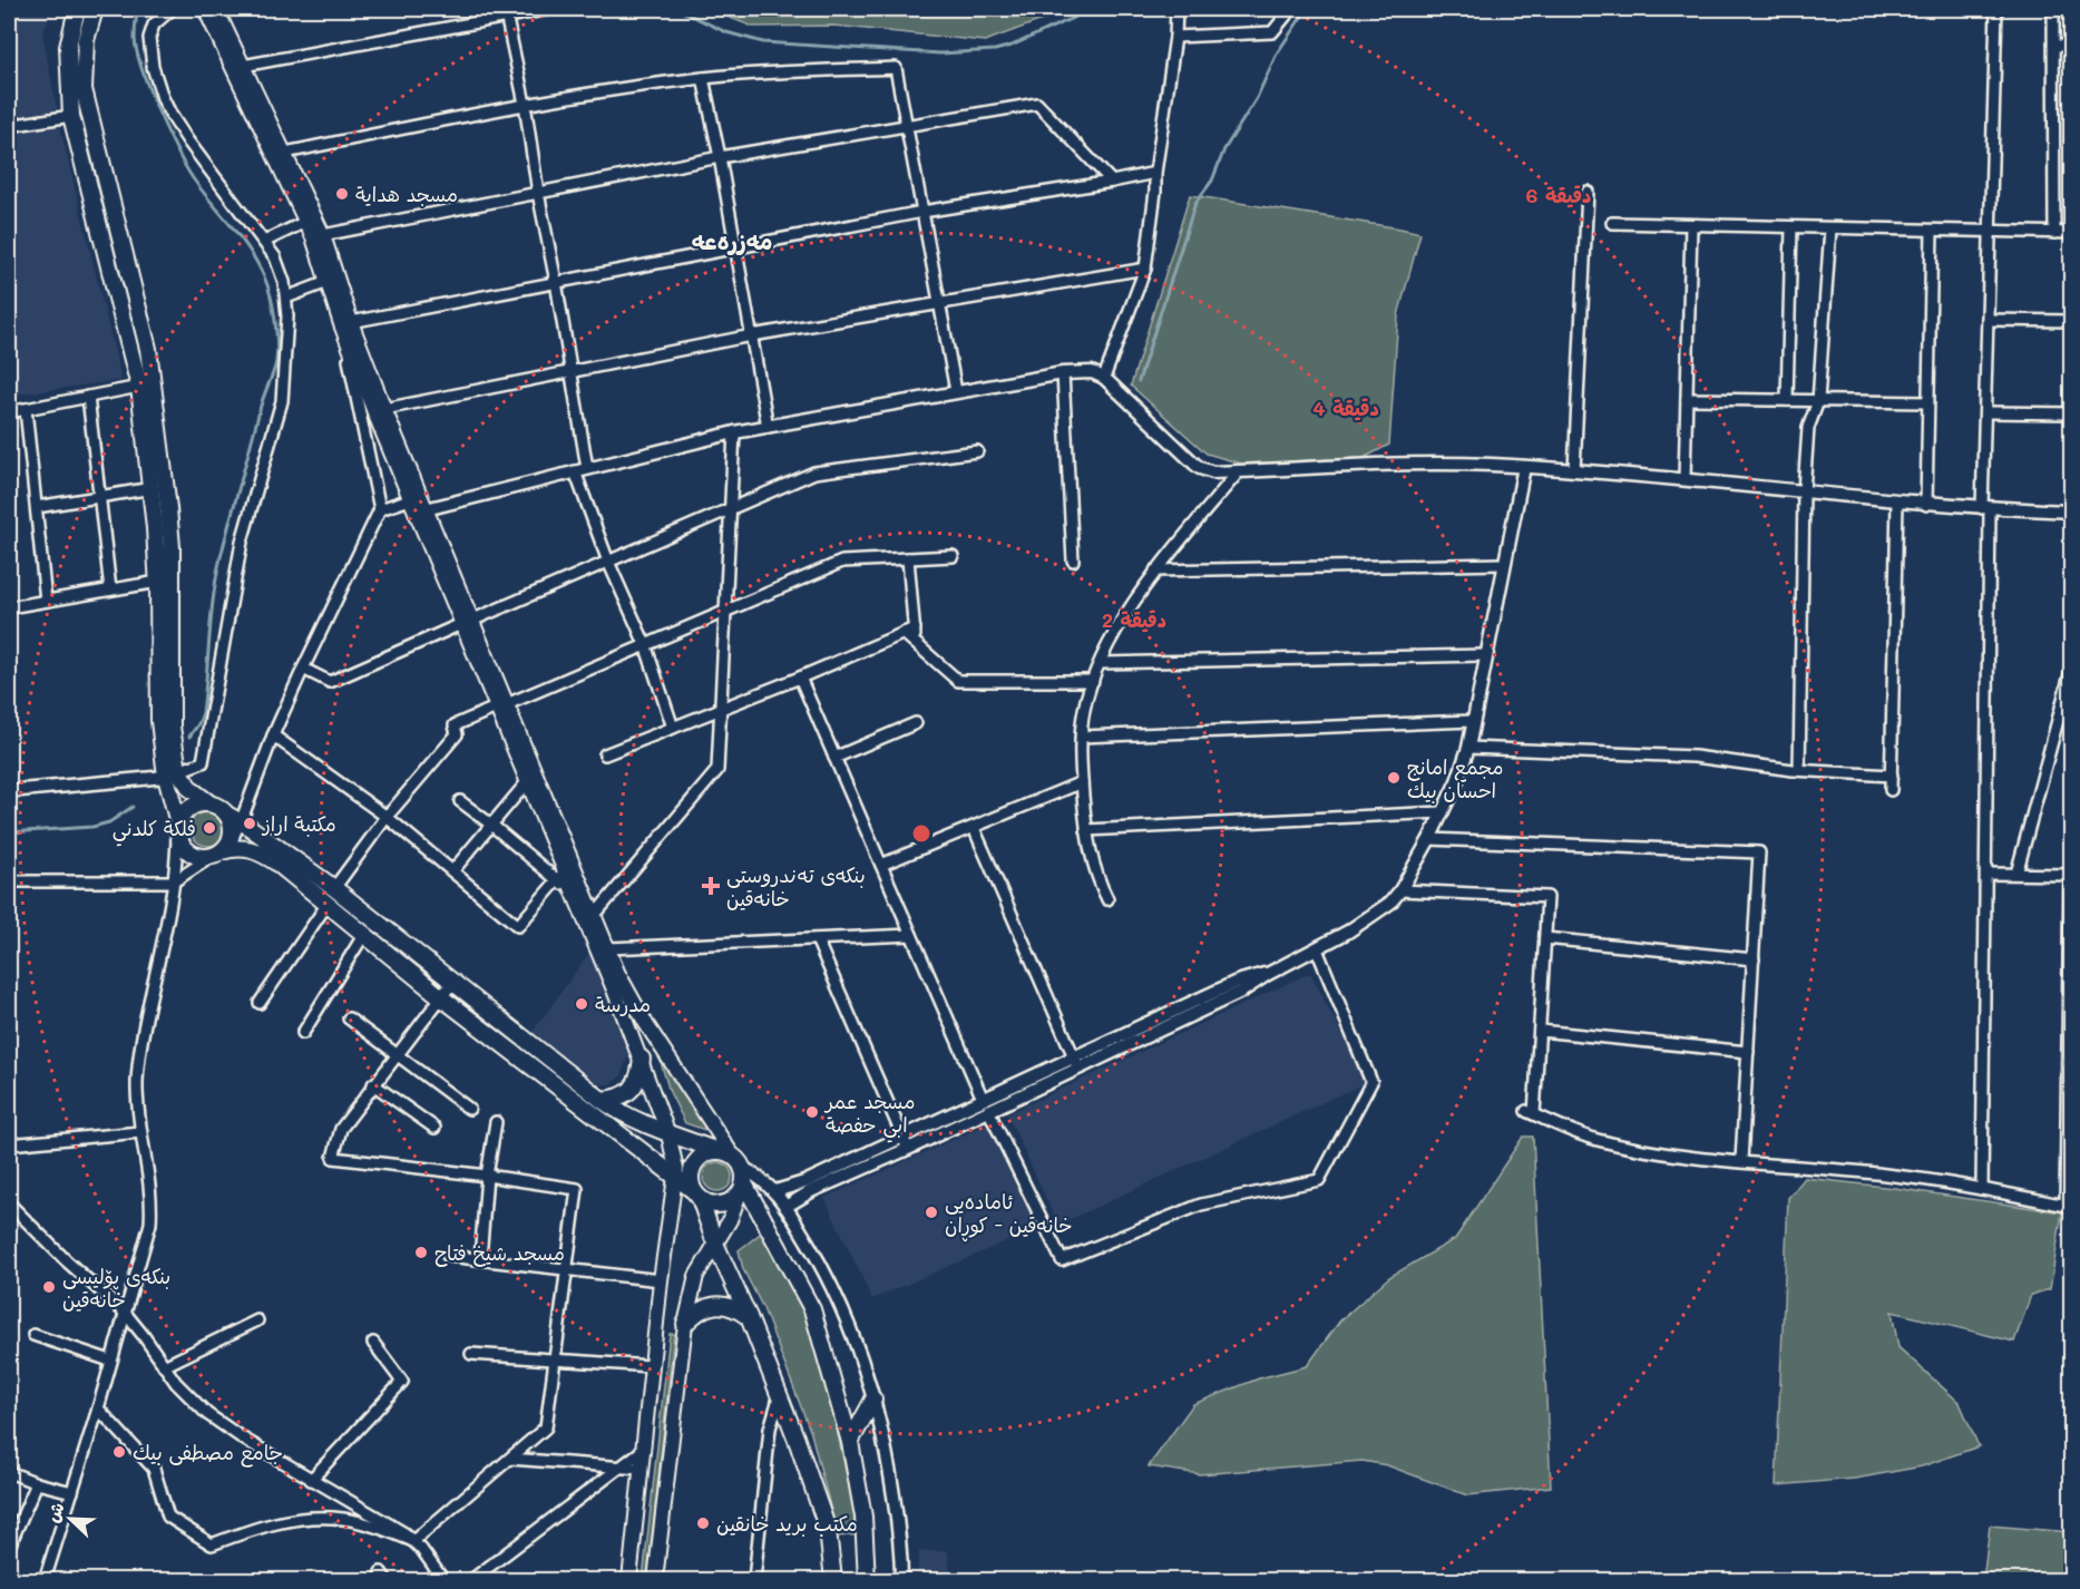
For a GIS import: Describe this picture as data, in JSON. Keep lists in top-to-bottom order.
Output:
{
  "districts": ["مەزرەعە"],
  "places": {
    "other": [
      "مسجد هداية",
      "مجمع امانج احسان بيك",
      "مكتبة اراز",
      "فلكة كلدني",
      "مدرسة",
      "مسجد عمر ابي حفصة",
      "ئامادەیی خانەقین - کوڕان",
      "مسجد شيخ فتاح",
      "بنکەی پۆلیسی خانەقین",
      "جامع مصطفى بيك",
      "مكتب بريد خانقين"
    ],
    "health": ["بنکەی تەندروستی خانەقین"]
  },
  "north": "top left",
  "rings": ["6 دقيقة", "4 دقيقة", "2 دقيقة"]
}
